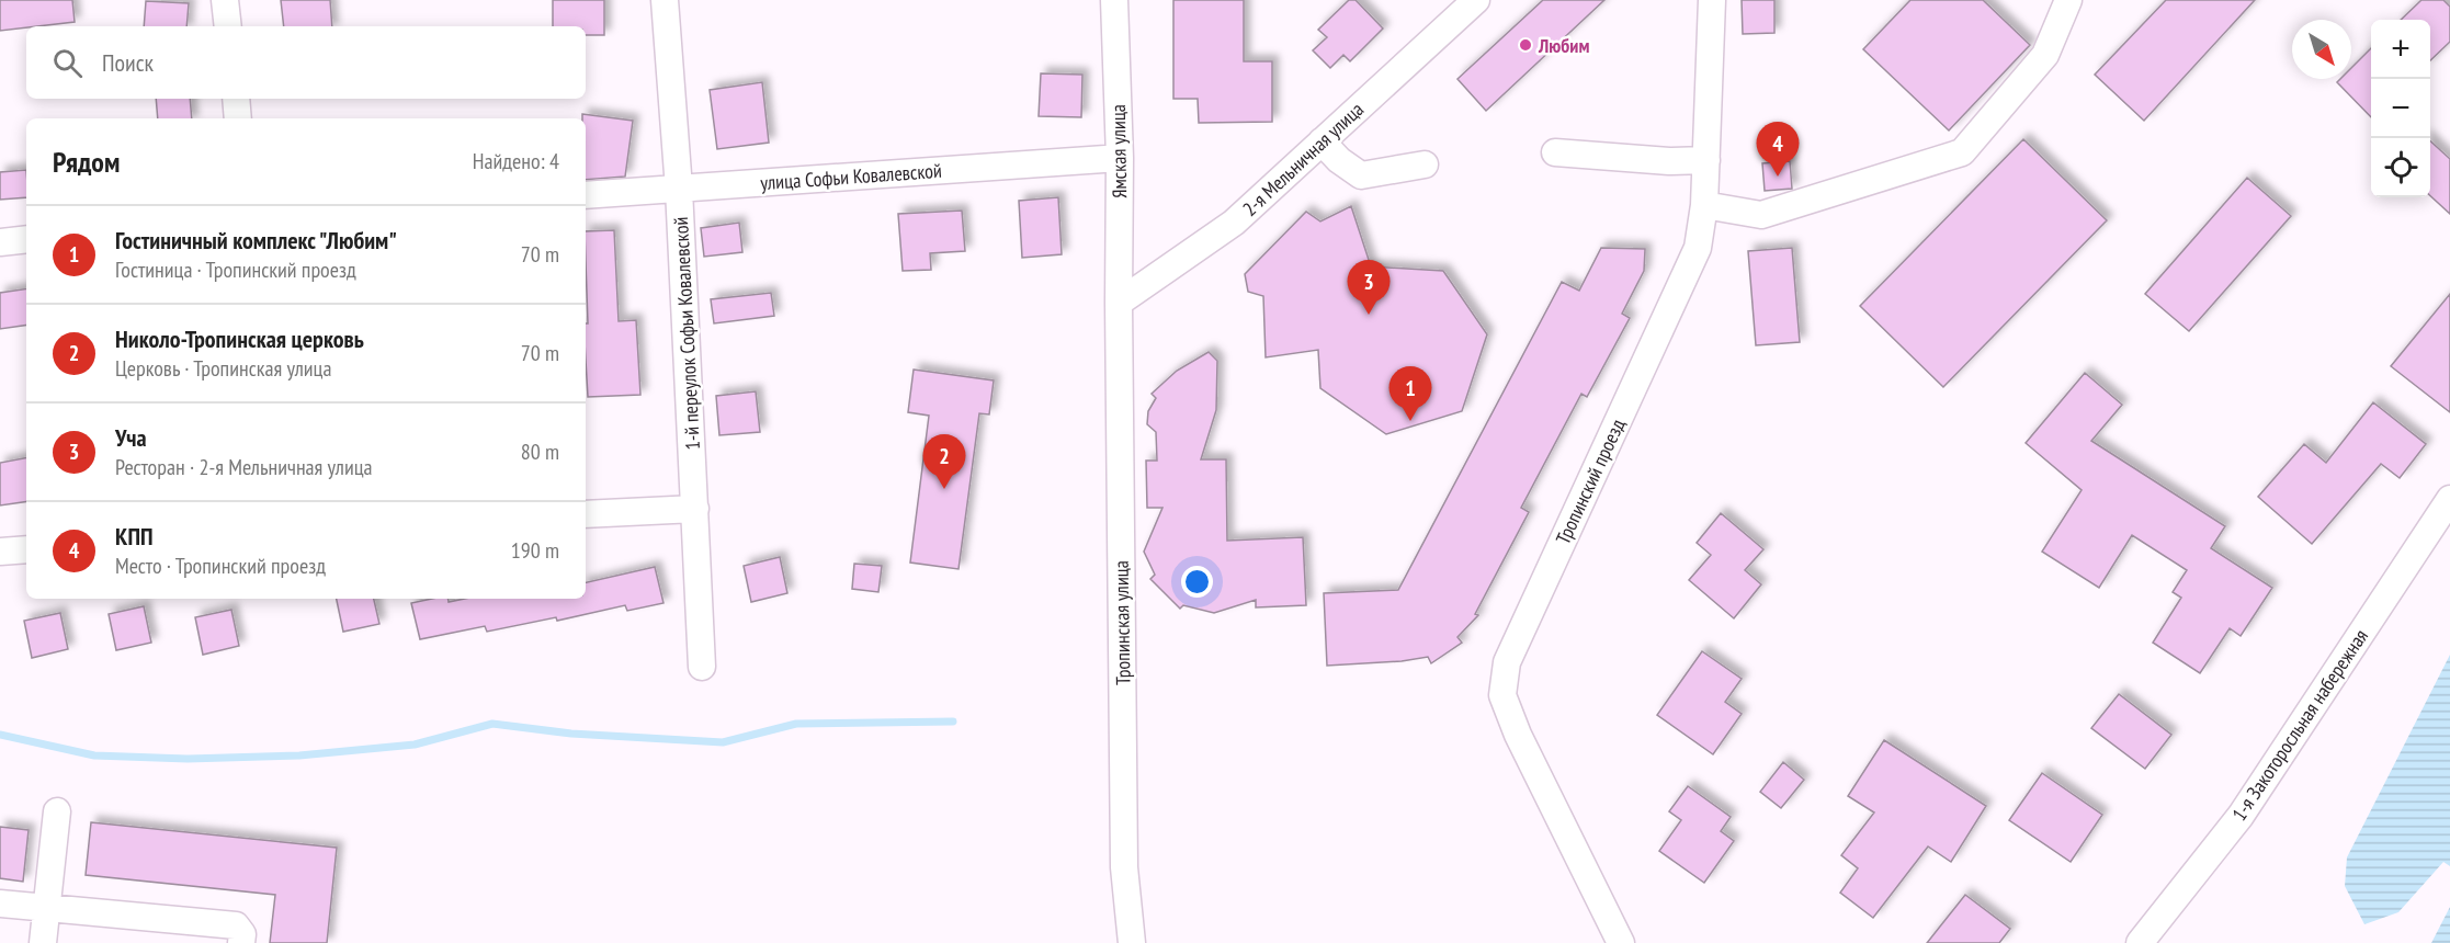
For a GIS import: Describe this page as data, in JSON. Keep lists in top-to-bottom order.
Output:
{
  "streets": {
    "street": [
      "Ямская улица",
      "2-я Мельничная улица",
      "улица Софьи Ковалевской",
      "1-й переулок Софьи Ковалевской",
      "Тропинский проезд",
      "Тропинская улица",
      "1-я Закоторосльная набережная"
    ]
  },
  "crossings": [
    ["Ямская улица", "2-я Мельничная улица"],
    ["Ямская улица", "улица Софьи Ковалевской"],
    ["Ямская улица", "Тропинская улица"],
    ["2-я Мельничная улица", "Тропинская улица"],
    ["улица Софьи Ковалевской", "1-й переулок Софьи Ковалевской"]
  ],
  "places": ["Любим"],
  "north": "bottom right",
  "page": {
    "map_buttons": ["+", "−"],
    "search": "Поиск",
    "heading": ["Рядом", "Найдено: 4"],
    "pins": [
      "4",
      "3",
      "1",
      "2"
    ],
    "list": [
      {
        "mark": "1",
        "name": "Гостиничный комплекс \"Любим\"",
        "note": "Гостиница · Тропинский проезд",
        "value": "70 m"
      },
      {
        "mark": "2",
        "name": "Николо-Тропинская церковь",
        "note": "Церковь · Тропинская улица",
        "value": "70 m"
      },
      {
        "mark": "3",
        "name": "Уча",
        "note": "Ресторан · 2-я Мельничная улица",
        "value": "80 m"
      },
      {
        "mark": "4",
        "name": "КПП",
        "note": "Место · Тропинский проезд",
        "value": "190 m"
      }
    ]
  }
}
